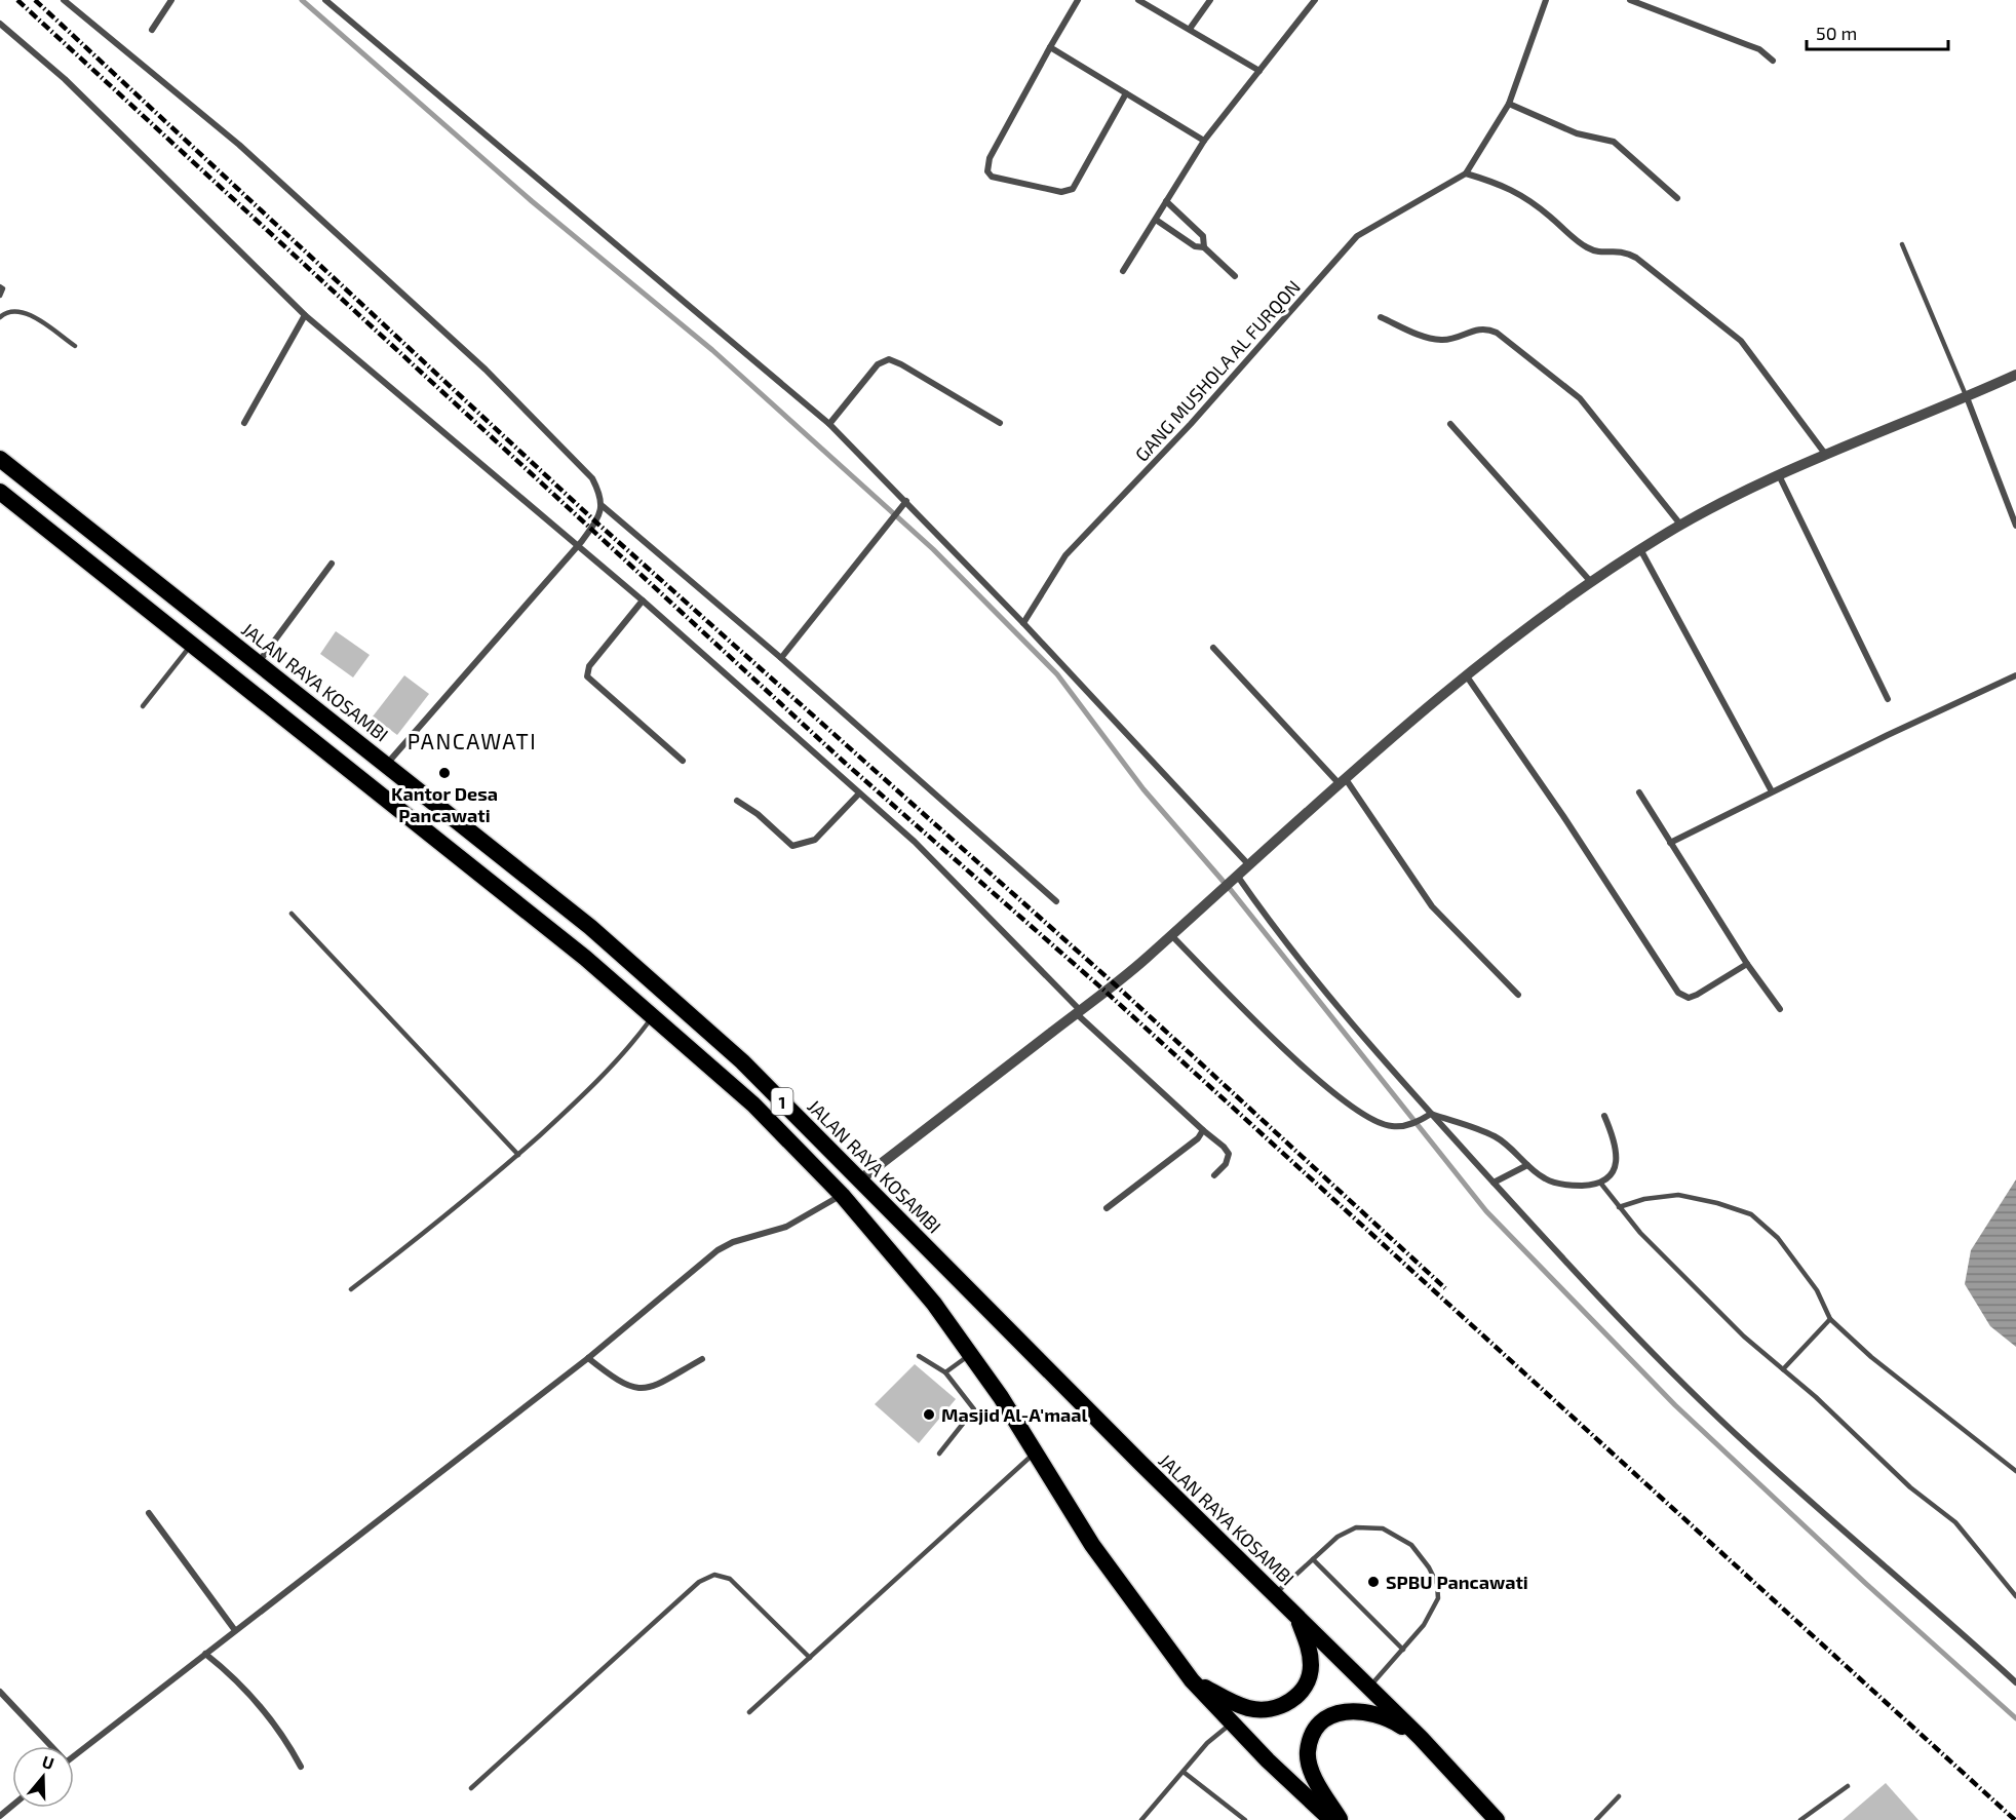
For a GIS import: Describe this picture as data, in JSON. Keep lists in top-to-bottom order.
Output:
{
  "streets": {
    "highway": ["JALAN RAYA KOSAMBI", "1"],
    "street": ["GANG MUSHOLA AL FURQON"]
  },
  "districts": ["PANCAWATI"],
  "places": ["Kantor Desa Pancawati", "Masjid Al-A'maal", "SPBU Pancawati"],
  "scale_bar": "50 m",
  "north": "top"
}
